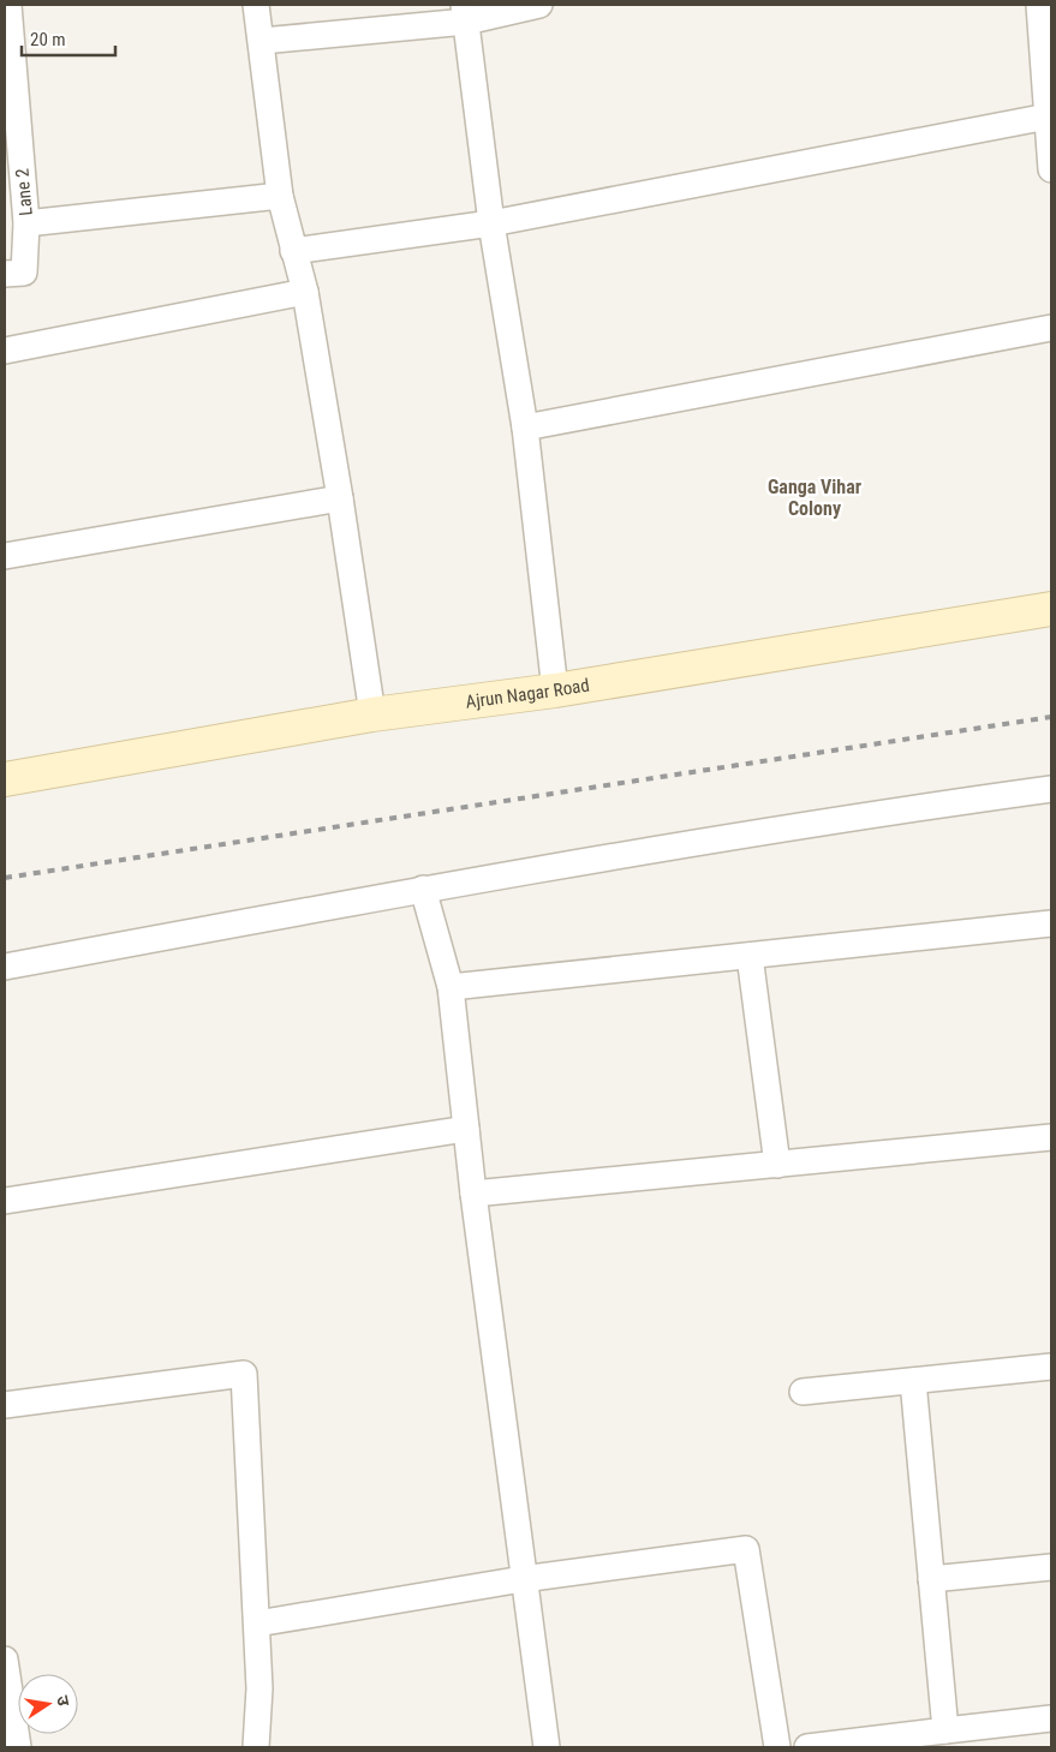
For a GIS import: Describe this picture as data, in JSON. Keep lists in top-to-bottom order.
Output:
{
  "streets": {
    "street": ["Lane 2", "Ajrun Nagar Road"]
  },
  "districts": ["Ganga Vihar Colony"],
  "scale_bar": "20 m",
  "north": "right"
}
